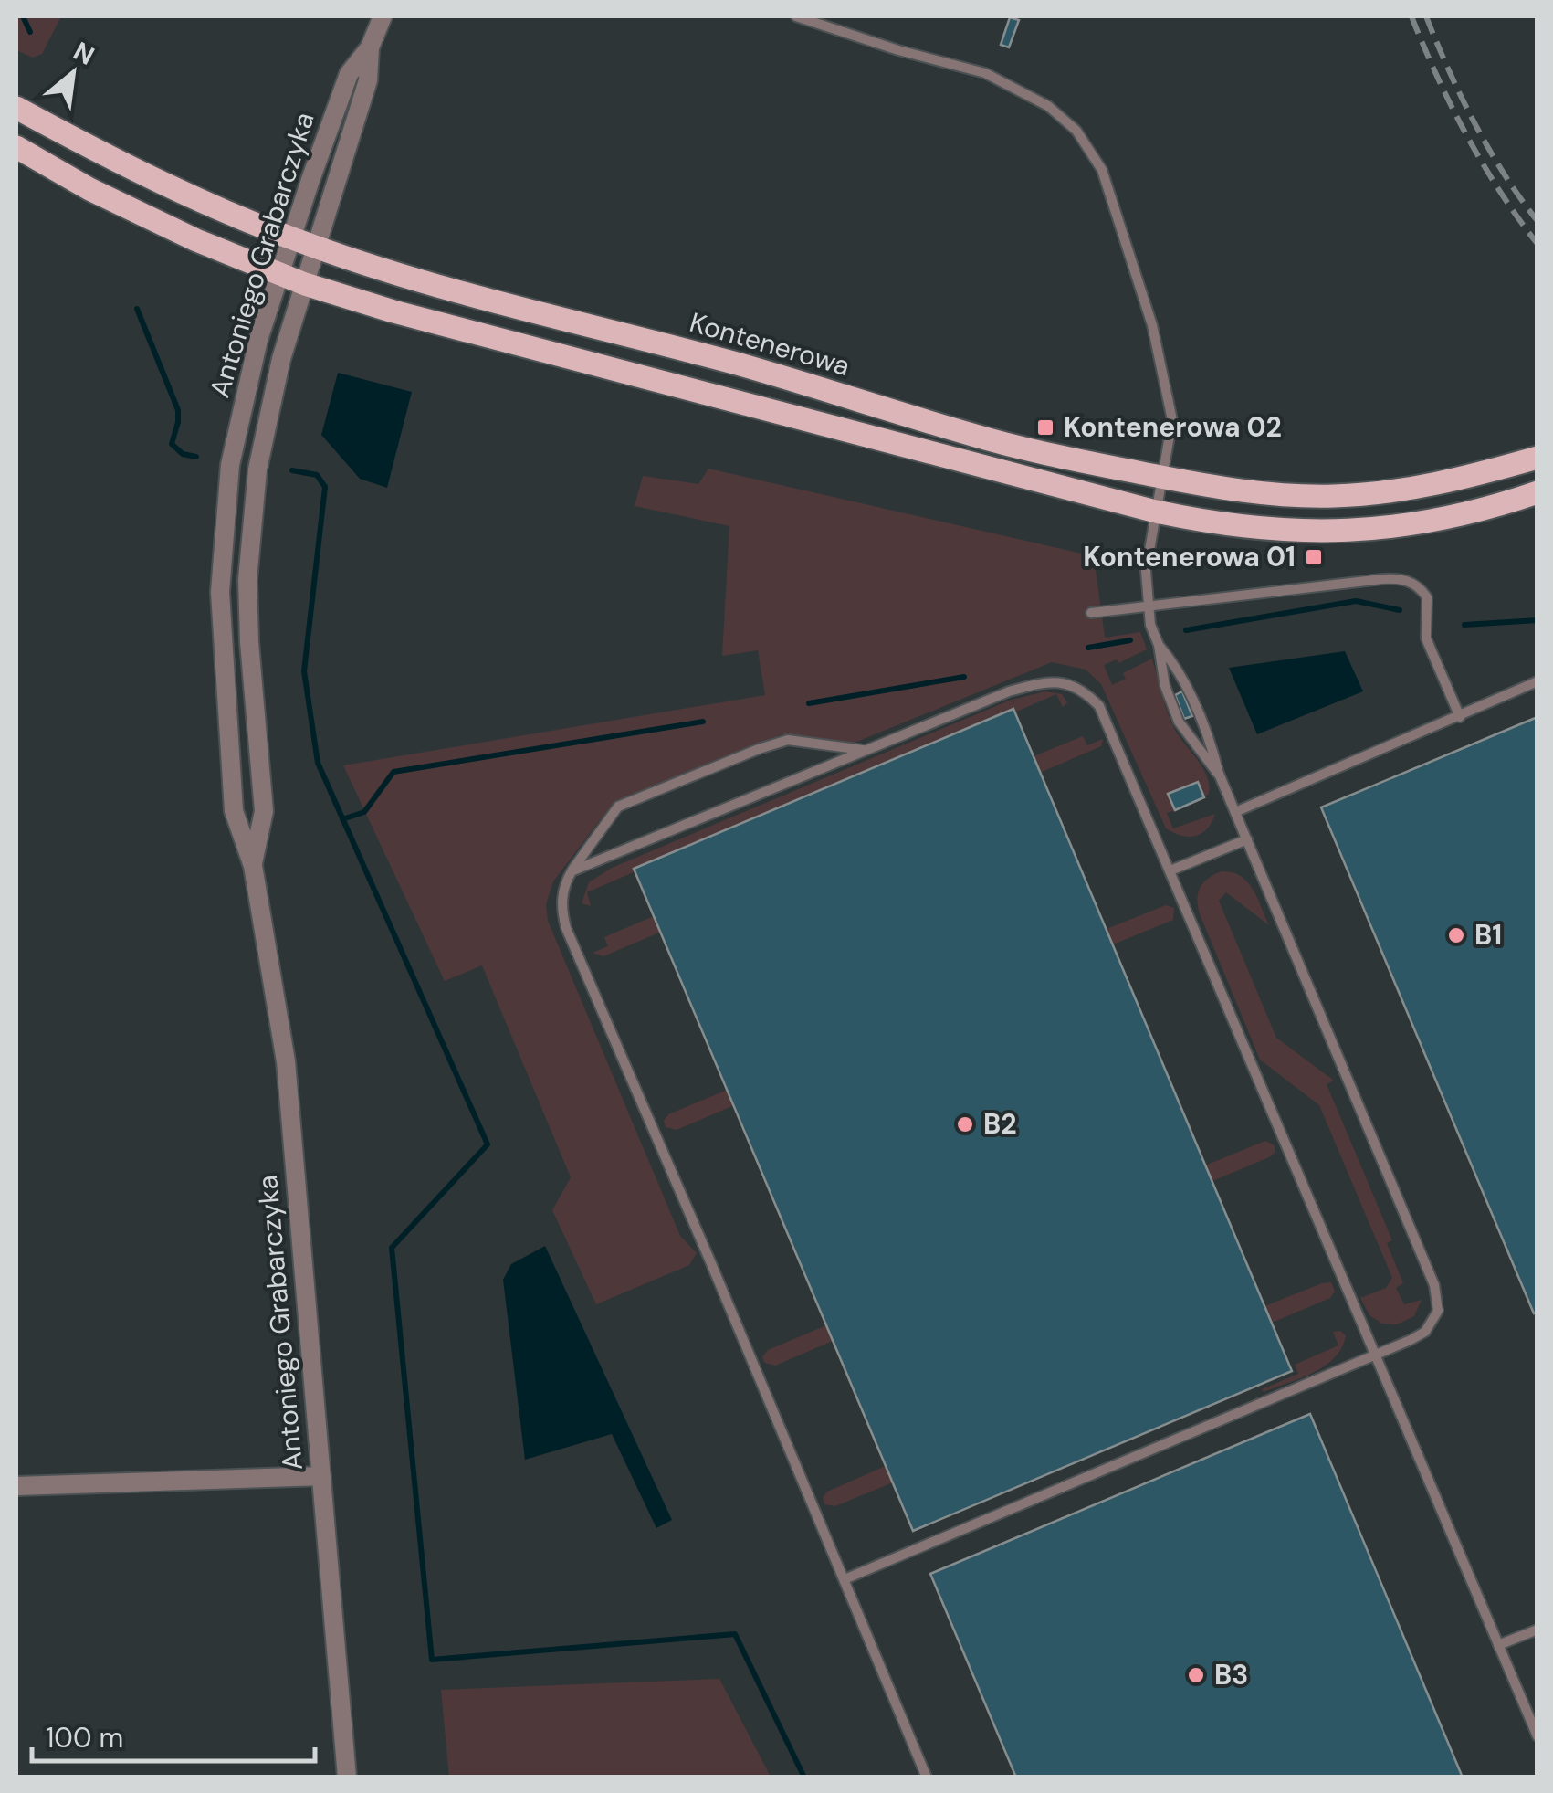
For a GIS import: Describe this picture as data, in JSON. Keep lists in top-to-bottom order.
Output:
{
  "streets": {
    "main road": ["Kontenerowa"],
    "street": ["Antoniego Grabarczyka"]
  },
  "crossings": [
    ["Antoniego Grabarczyka", "Kontenerowa"]
  ],
  "places": {
    "transit": ["Kontenerowa 02", "Kontenerowa 01"],
    "other": ["B1", "B2", "B3"]
  },
  "scale_bar": "100 m",
  "north": "top right"
}
